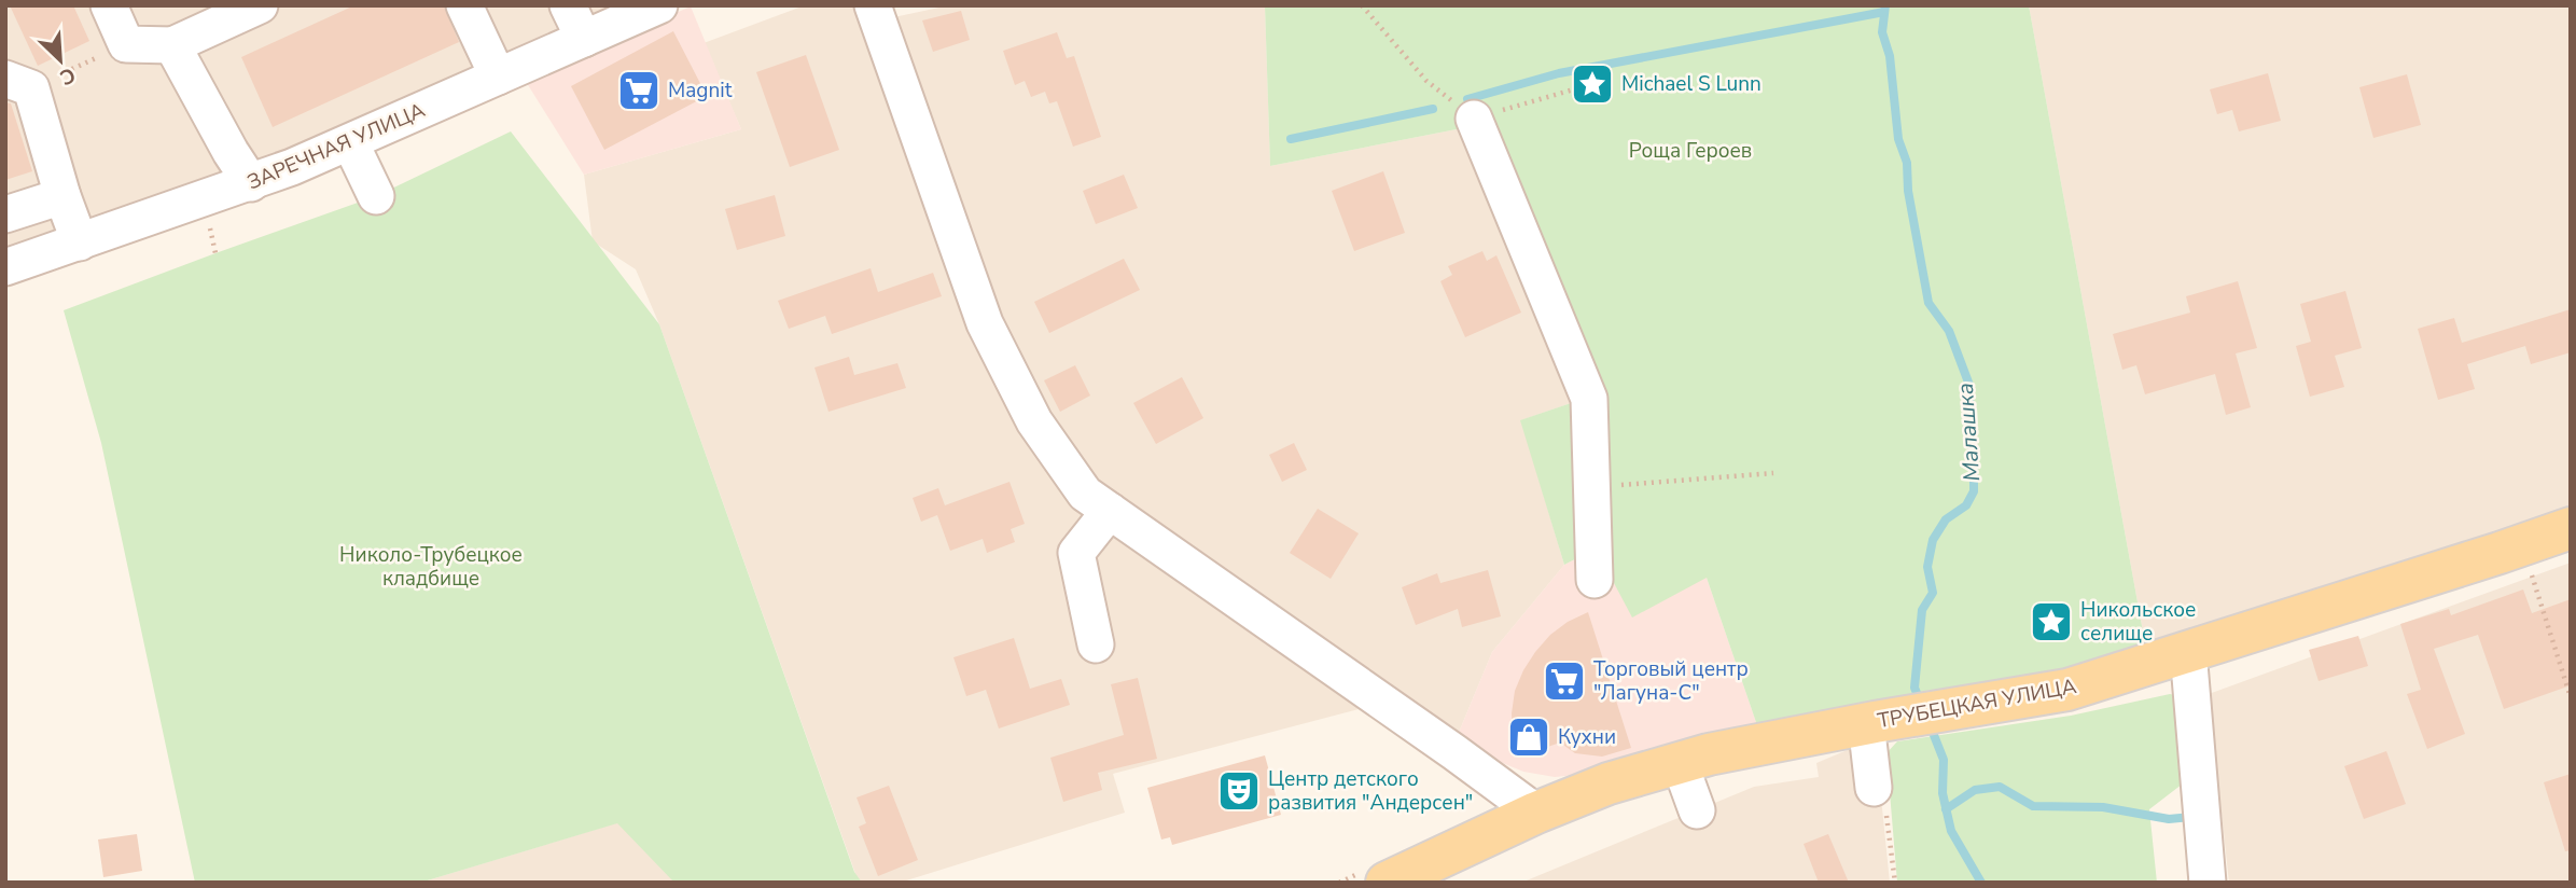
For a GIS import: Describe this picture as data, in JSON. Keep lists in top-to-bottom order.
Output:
{
  "streets": {
    "main road": ["ТРУБЕЦКАЯ УЛИЦА"],
    "street": ["ЗАРЕЧНАЯ УЛИЦА"]
  },
  "water": ["Малашка"],
  "parks": ["Роща Героев", "Николо-Трубецкое кладбище"],
  "places": {
    "place": ["Michael S Lunn", "Никольское селище"],
    "supermarket": ["Magnit", "Торговый центр \"Лагуна-С\""],
    "shop": ["Кухни"],
    "theatre": ["Центр детского развития \"Андерсен\""]
  },
  "north": "bottom right"
}
